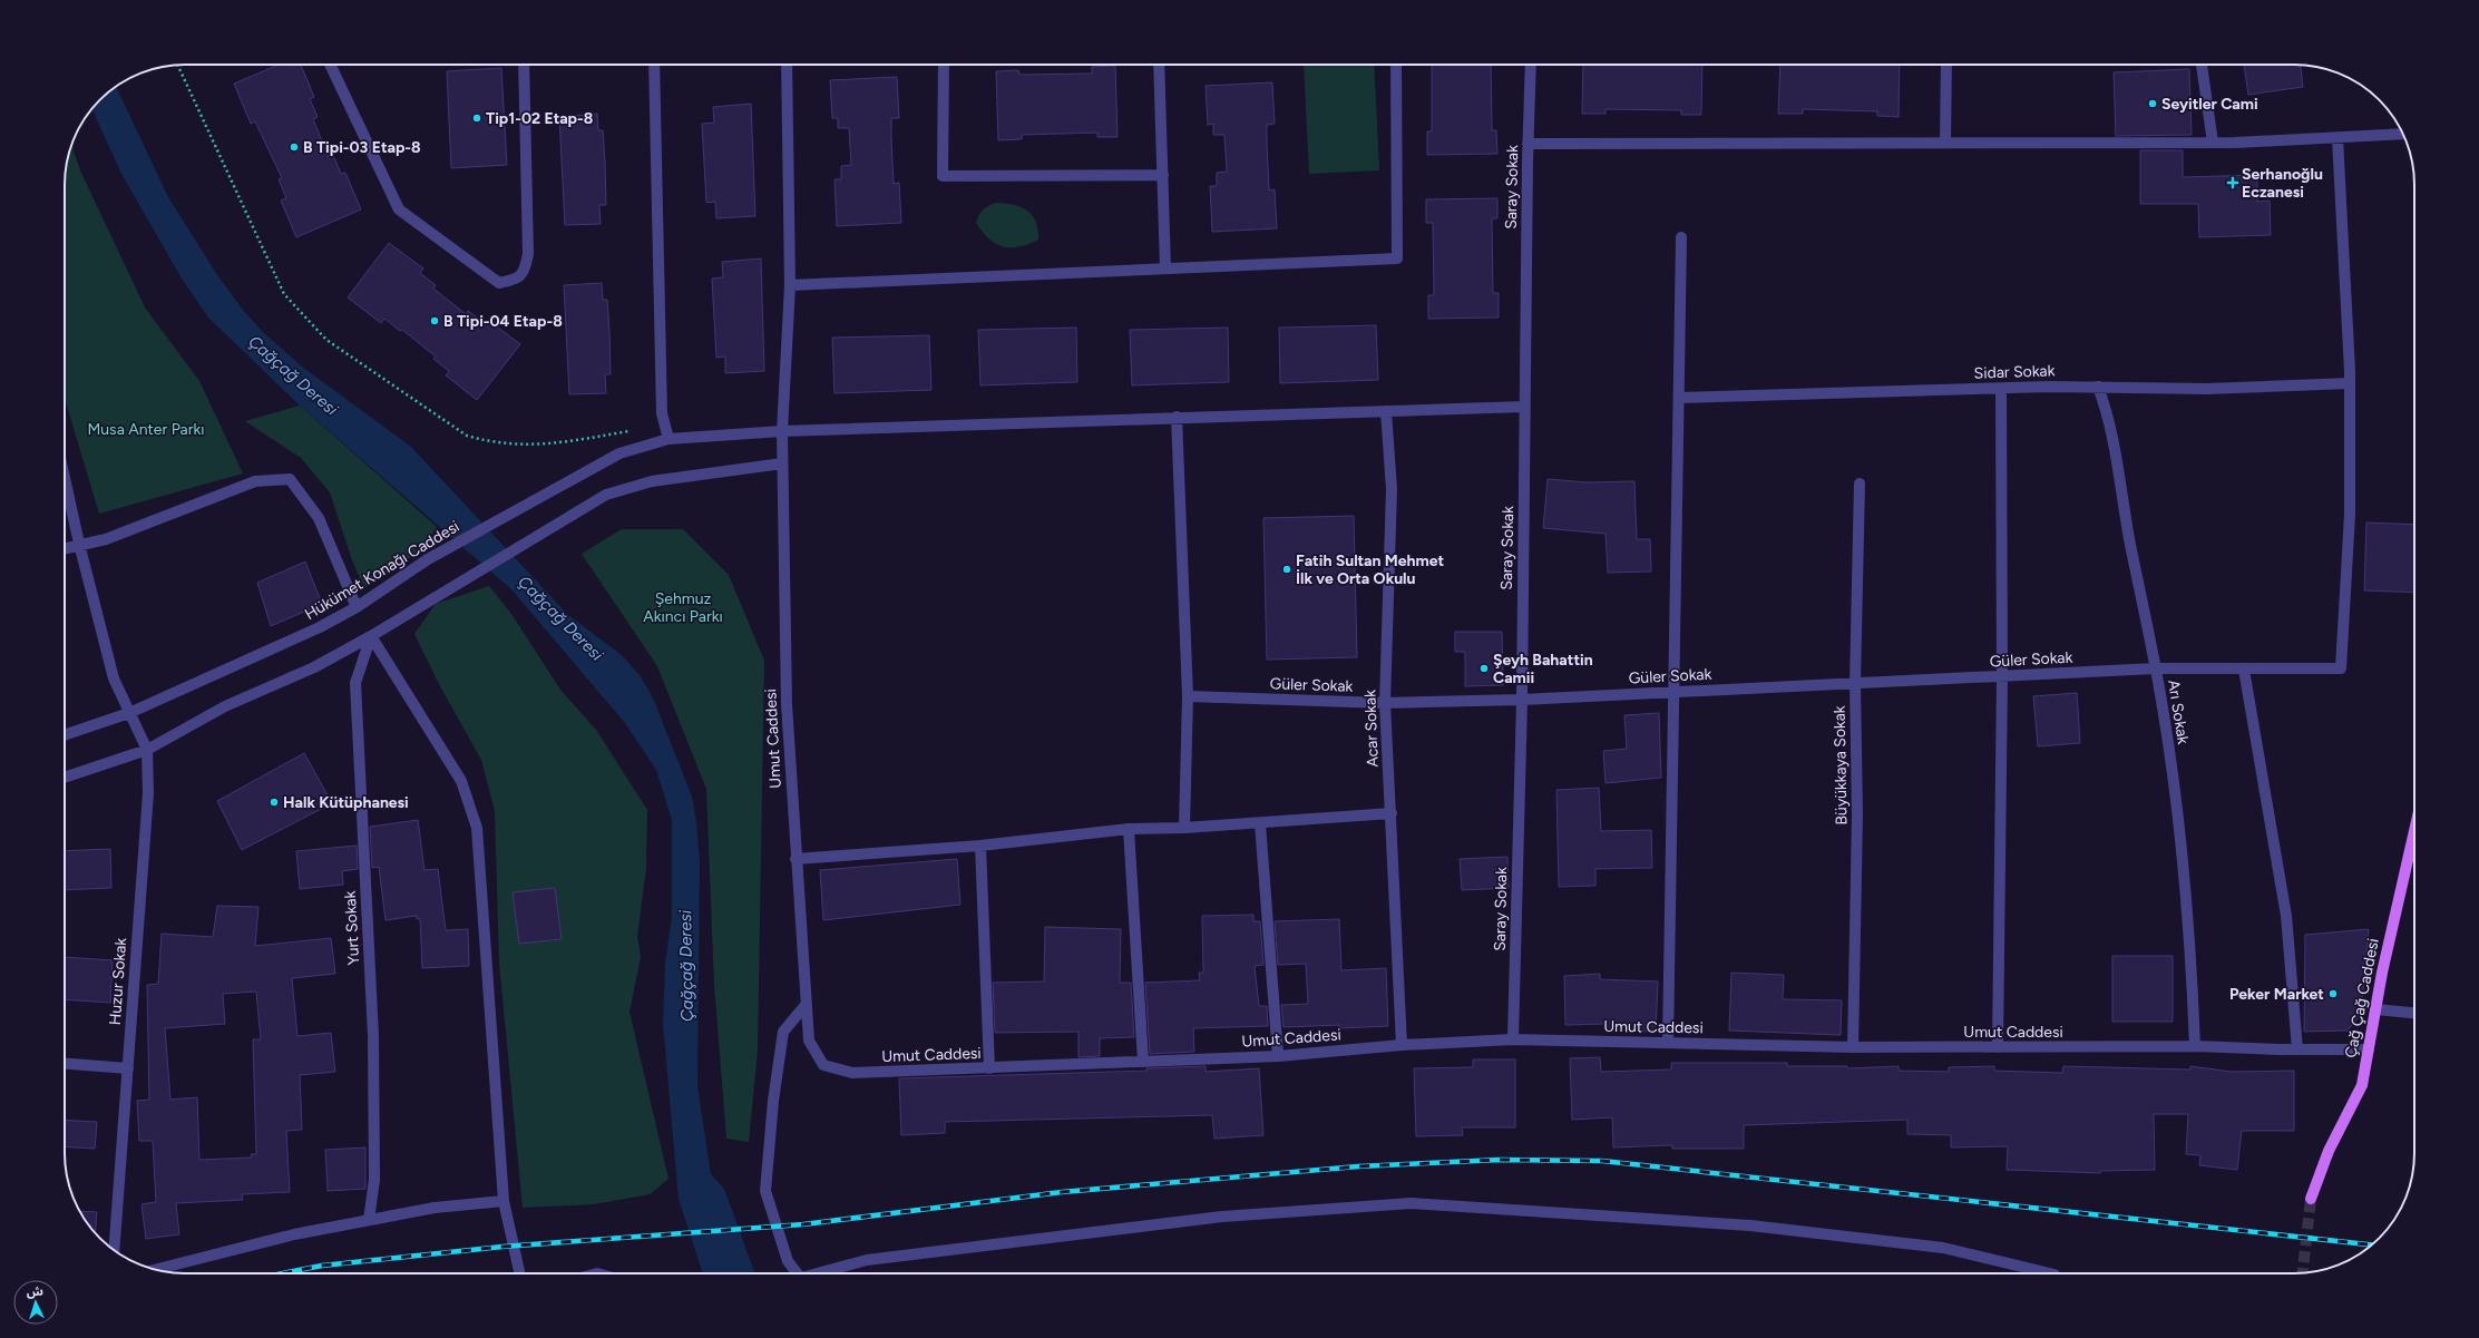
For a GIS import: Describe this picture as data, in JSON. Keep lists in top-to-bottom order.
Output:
{
  "streets": {
    "main road": ["Çağ Çağ Caddesi"],
    "street": [
      "Saray Sokak",
      "Sidar Sokak",
      "Hükümet Konağı Caddesi",
      "Güler Sokak",
      "Arı Sokak",
      "Acar Sokak",
      "Umut Caddesi",
      "Büyükkaya Sokak",
      "Yurt Sokak",
      "Huzur Sokak"
    ]
  },
  "crossings": [
    ["Saray Sokak", "Hükümet Konağı Caddesi"],
    ["Saray Sokak", "Güler Sokak"],
    ["Saray Sokak", "Umut Caddesi"],
    ["Sidar Sokak", "Güler Sokak"],
    ["Sidar Sokak", "Arı Sokak"],
    ["Hükümet Konağı Caddesi", "Acar Sokak"],
    ["Hükümet Konağı Caddesi", "Umut Caddesi"],
    ["Hükümet Konağı Caddesi", "Huzur Sokak"],
    ["Güler Sokak", "Arı Sokak"],
    ["Güler Sokak", "Acar Sokak"],
    ["Güler Sokak", "Büyükkaya Sokak"],
    ["Arı Sokak", "Umut Caddesi"],
    ["Acar Sokak", "Umut Caddesi"],
    ["Umut Caddesi", "Büyükkaya Sokak"],
    ["Umut Caddesi", "Çağ Çağ Caddesi"]
  ],
  "water": ["Çağçağ Deresi"],
  "parks": ["Musa Anter Parkı", "Şehmuz Akıncı Parkı"],
  "places": {
    "other": [
      "Seyitler Cami",
      "Tip1-02 Etap-8",
      "B Tipi-03 Etap-8",
      "B Tipi-04 Etap-8",
      "Fatih Sultan Mehmet İlk ve Orta Okulu",
      "Şeyh Bahattin Camii",
      "Halk Kütüphanesi",
      "Peker Market"
    ],
    "health": ["Serhanoğlu Eczanesi"]
  },
  "north": "top"
}
